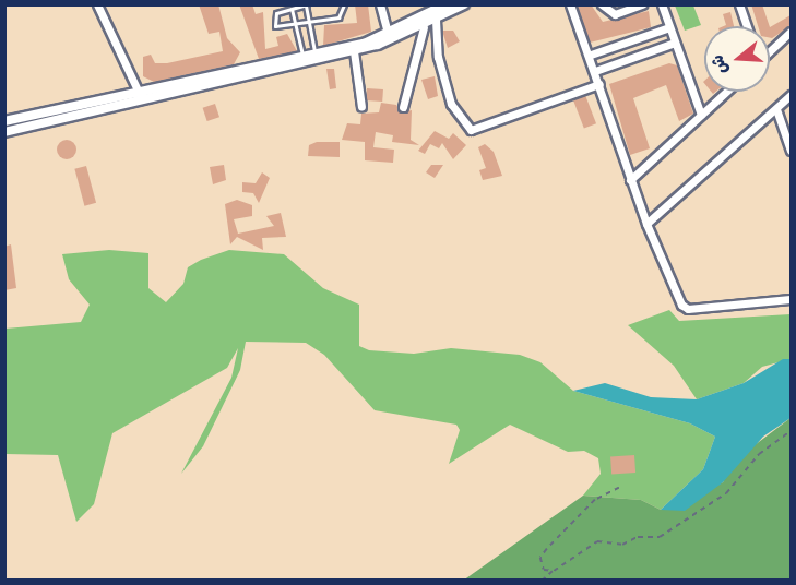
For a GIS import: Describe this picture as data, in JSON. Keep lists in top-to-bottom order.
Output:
{
  "north": "left"
}
